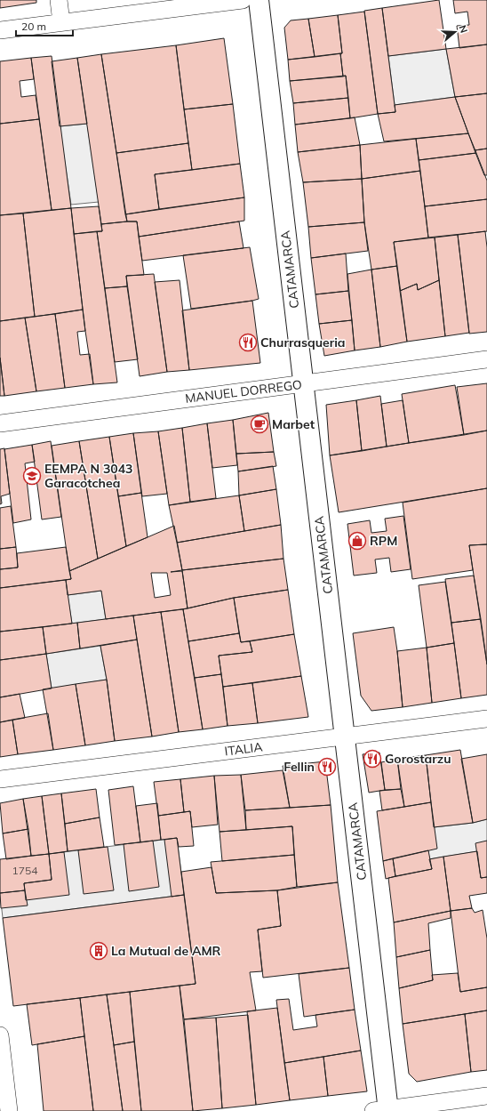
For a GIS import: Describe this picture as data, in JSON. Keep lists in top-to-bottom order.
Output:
{
  "streets": {
    "main road": ["CATAMARCA"],
    "street": ["MANUEL DORREGO", "ITALIA"]
  },
  "crossings": [
    ["CATAMARCA", "MANUEL DORREGO"],
    ["CATAMARCA", "ITALIA"]
  ],
  "places": {
    "restaurant": ["Churrasqueria", "Gorostarzu", "Fellin"],
    "cafe": ["Marbet"],
    "school or university": ["EEMPA N 3043 Garacotchea"],
    "shop": ["RPM"],
    "building": ["La Mutual de AMR"]
  },
  "house_numbers": ["1754"],
  "scale_bar": "20 m",
  "north": "right"
}
